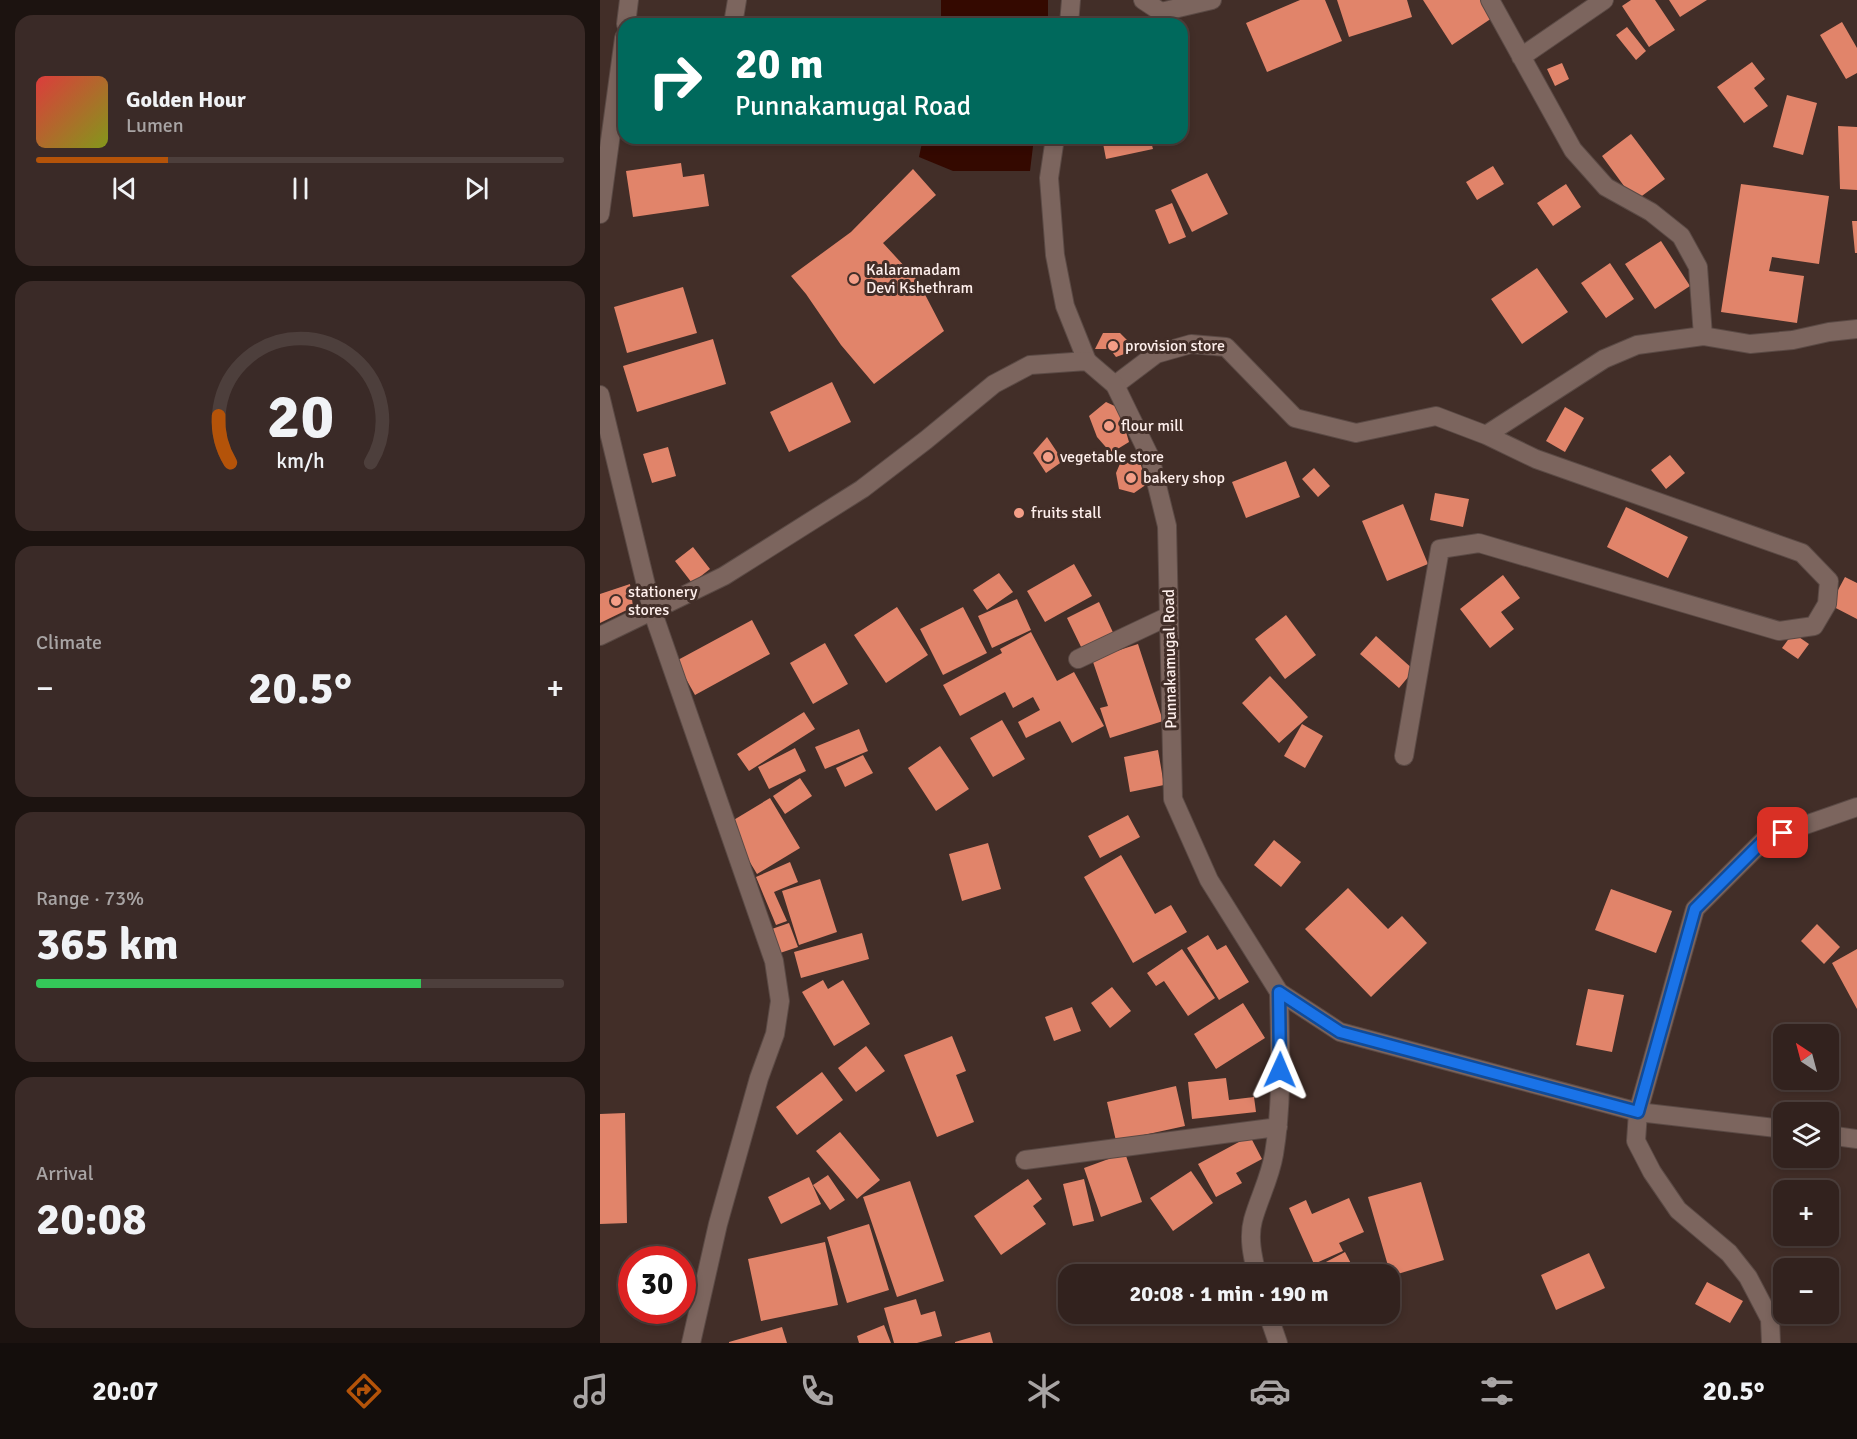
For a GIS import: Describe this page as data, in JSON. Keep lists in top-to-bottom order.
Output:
{
  "streets": {
    "street": ["Punnakamugal Road"]
  },
  "places": [
    "Kalaramadam Devi Kshethram",
    "provision store",
    "flour mill",
    "vegetable store",
    "bakery shop",
    "fruits stall",
    "stationery stores"
  ],
  "north": "top left",
  "page": {
    "turn": ["20 m", "Punnakamugal Road"],
    "song": ["Golden Hour", "Lumen"],
    "tile": [
      "Climate",
      ["Range · 73%", "365 km"],
      ["Arrival", "20:08"]
    ],
    "heat": ["−", "20.5°", "+"],
    "map_buttons": ["+", "−"],
    "limit": "30",
    "trip": "20:08 · 1 min · 190 m",
    "tabs": ["20:07", "20.5°"],
    "gauge": ["20", "km/h"]
  }
}
